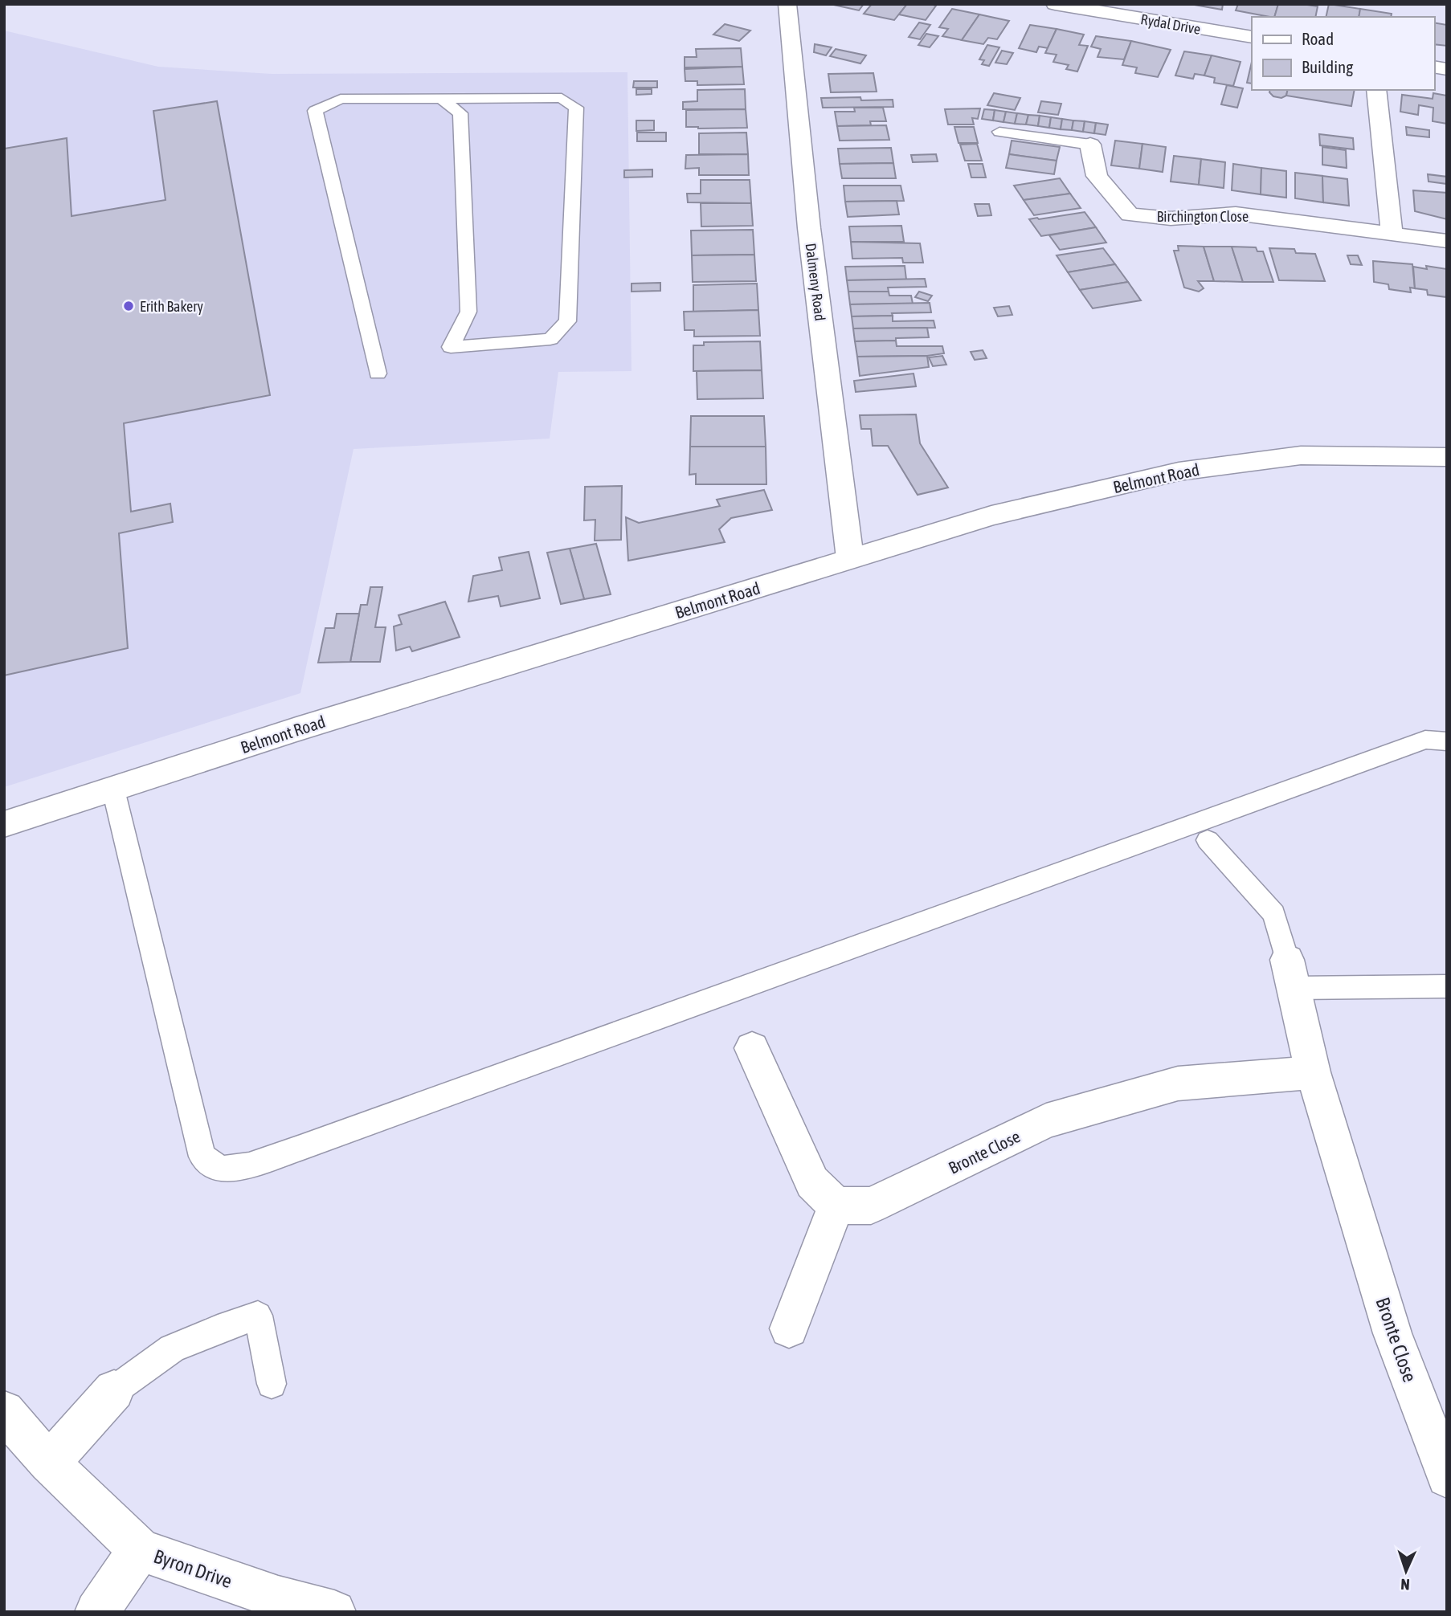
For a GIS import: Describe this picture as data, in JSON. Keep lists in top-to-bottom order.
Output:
{
  "streets": {
    "street": [
      "Rydal Drive",
      "Birchington Close",
      "Dalmeny Road",
      "Belmont Road",
      "Bronte Close",
      "Byron Drive"
    ]
  },
  "crossings": [
    ["Dalmeny Road", "Belmont Road"]
  ],
  "places": ["Erith Bakery"],
  "legend": ["Road", "Building"],
  "north": "bottom"
}
